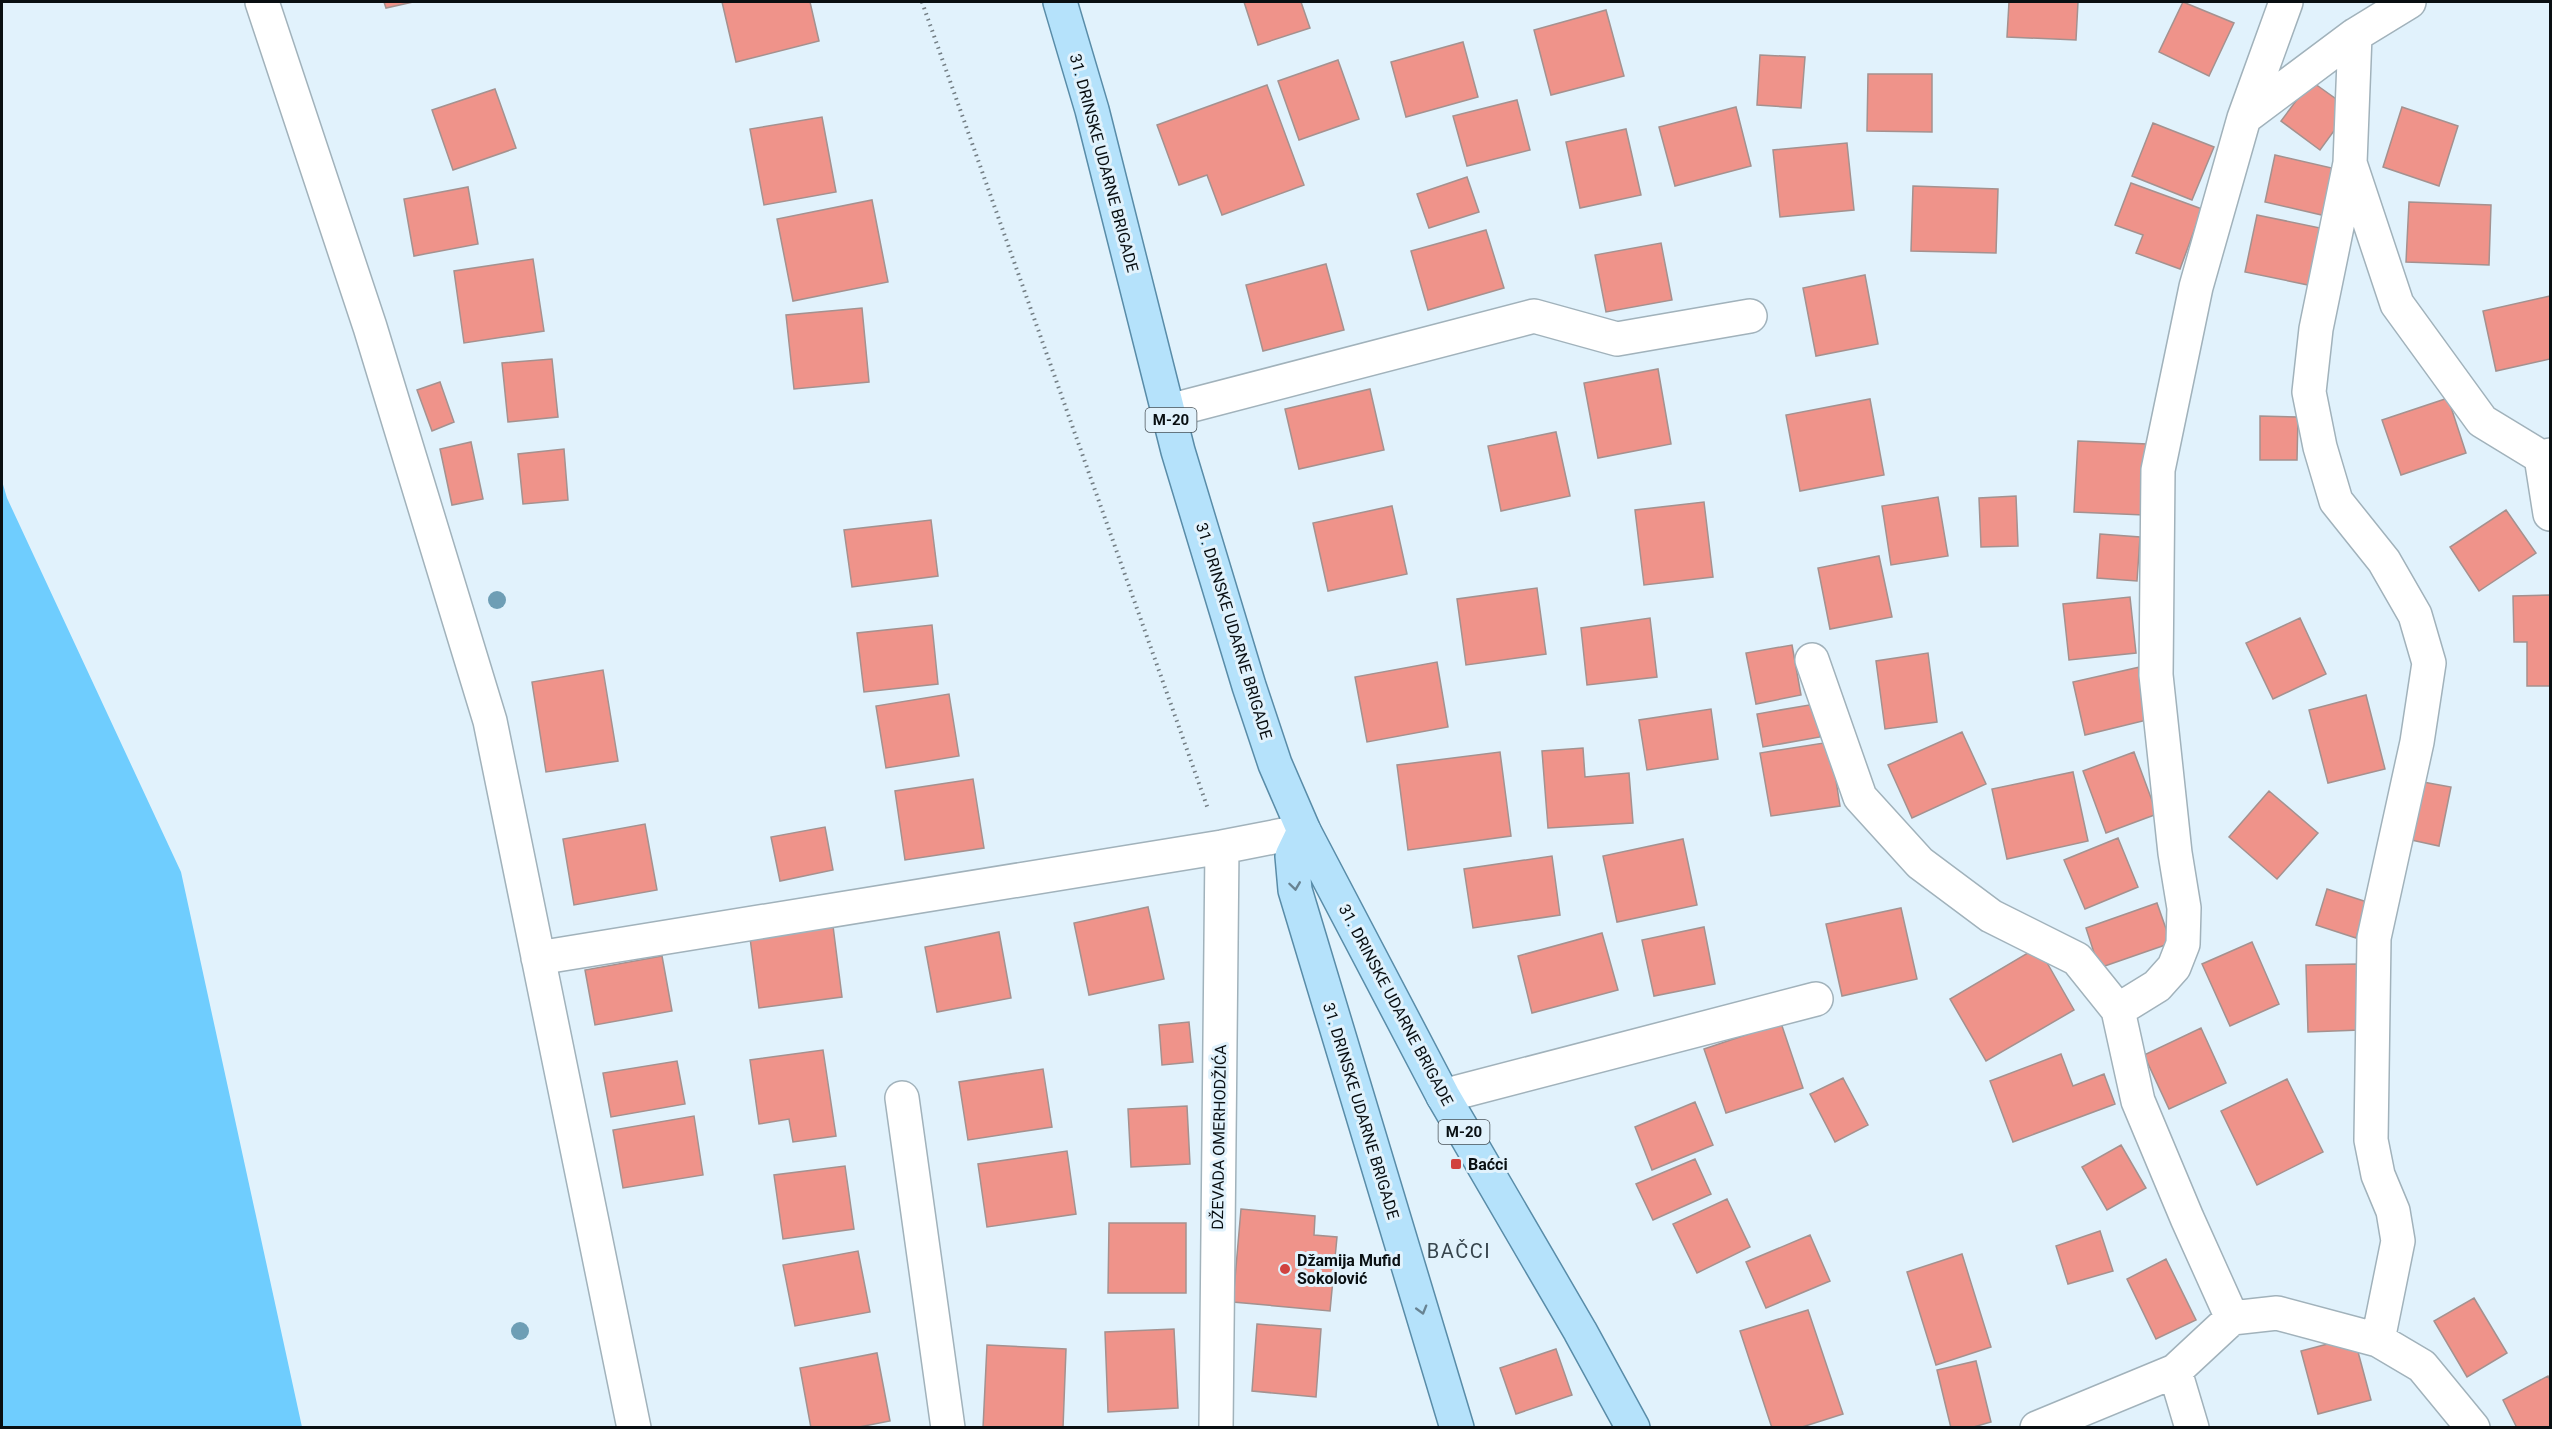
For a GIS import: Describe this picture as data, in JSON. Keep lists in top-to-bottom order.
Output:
{
  "streets": {
    "main road": ["31. DRINSKE UDARNE BRIGADE", "M-20"],
    "street": ["DŽEVADA OMERHODŽIĆA"]
  },
  "districts": ["BAČCI"],
  "places": {
    "transit": ["Baćci"],
    "other": ["Džamija Mufid Sokolović"]
  }
}
